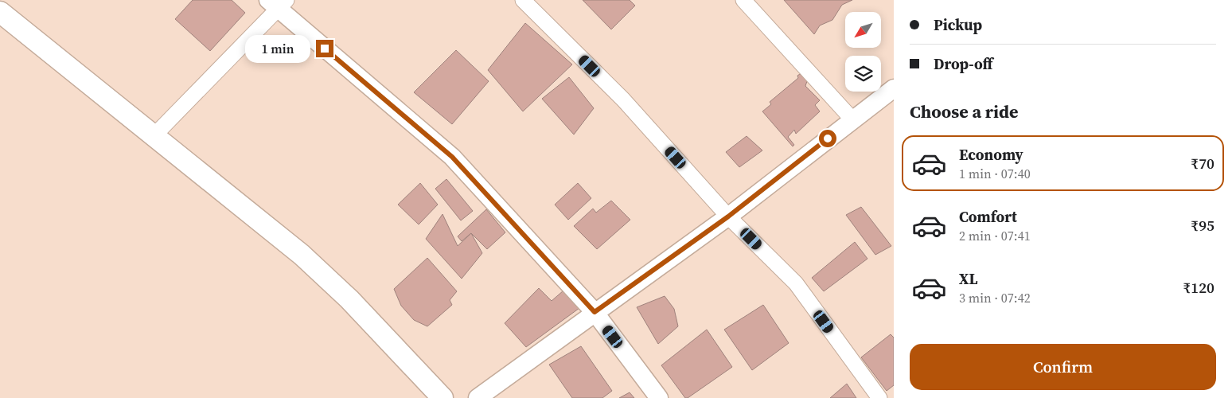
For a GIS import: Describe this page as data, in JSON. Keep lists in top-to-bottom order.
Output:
{
  "north": "bottom left",
  "page": {
    "banner": ["Pickup", "Drop-off"],
    "bubble": "1 min",
    "heading": "Choose a ride",
    "list": [
      {
        "name": "Economy",
        "note": "1 min · 07:40",
        "value": "₹70"
      },
      {
        "name": "Comfort",
        "note": "2 min · 07:41",
        "value": "₹95"
      },
      {
        "name": "XL",
        "note": "3 min · 07:42",
        "value": "₹120"
      }
    ],
    "buttons": "Confirm"
  }
}
